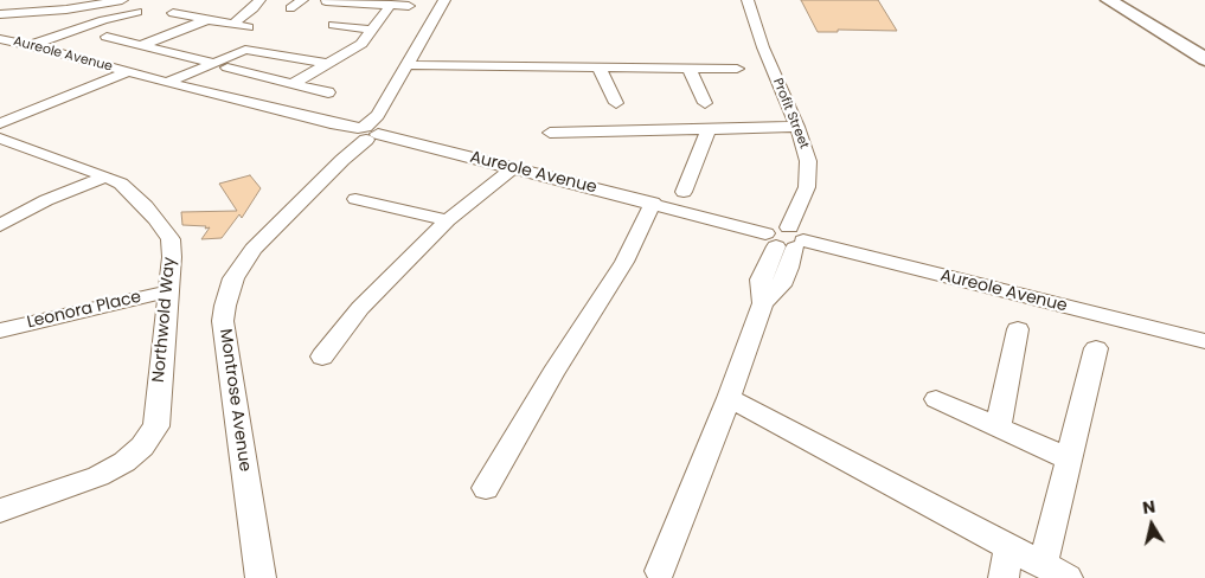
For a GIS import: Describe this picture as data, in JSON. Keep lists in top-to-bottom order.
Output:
{
  "streets": {
    "street": [
      "Aureole Avenue",
      "Profit Street",
      "Leonora Place",
      "Northwold Way",
      "Montrose Avenue"
    ]
  },
  "crossings": [
    ["Aureole Avenue", "Profit Street"],
    ["Aureole Avenue", "Montrose Avenue"],
    ["Leonora Place", "Northwold Way"]
  ],
  "north": "top"
}
